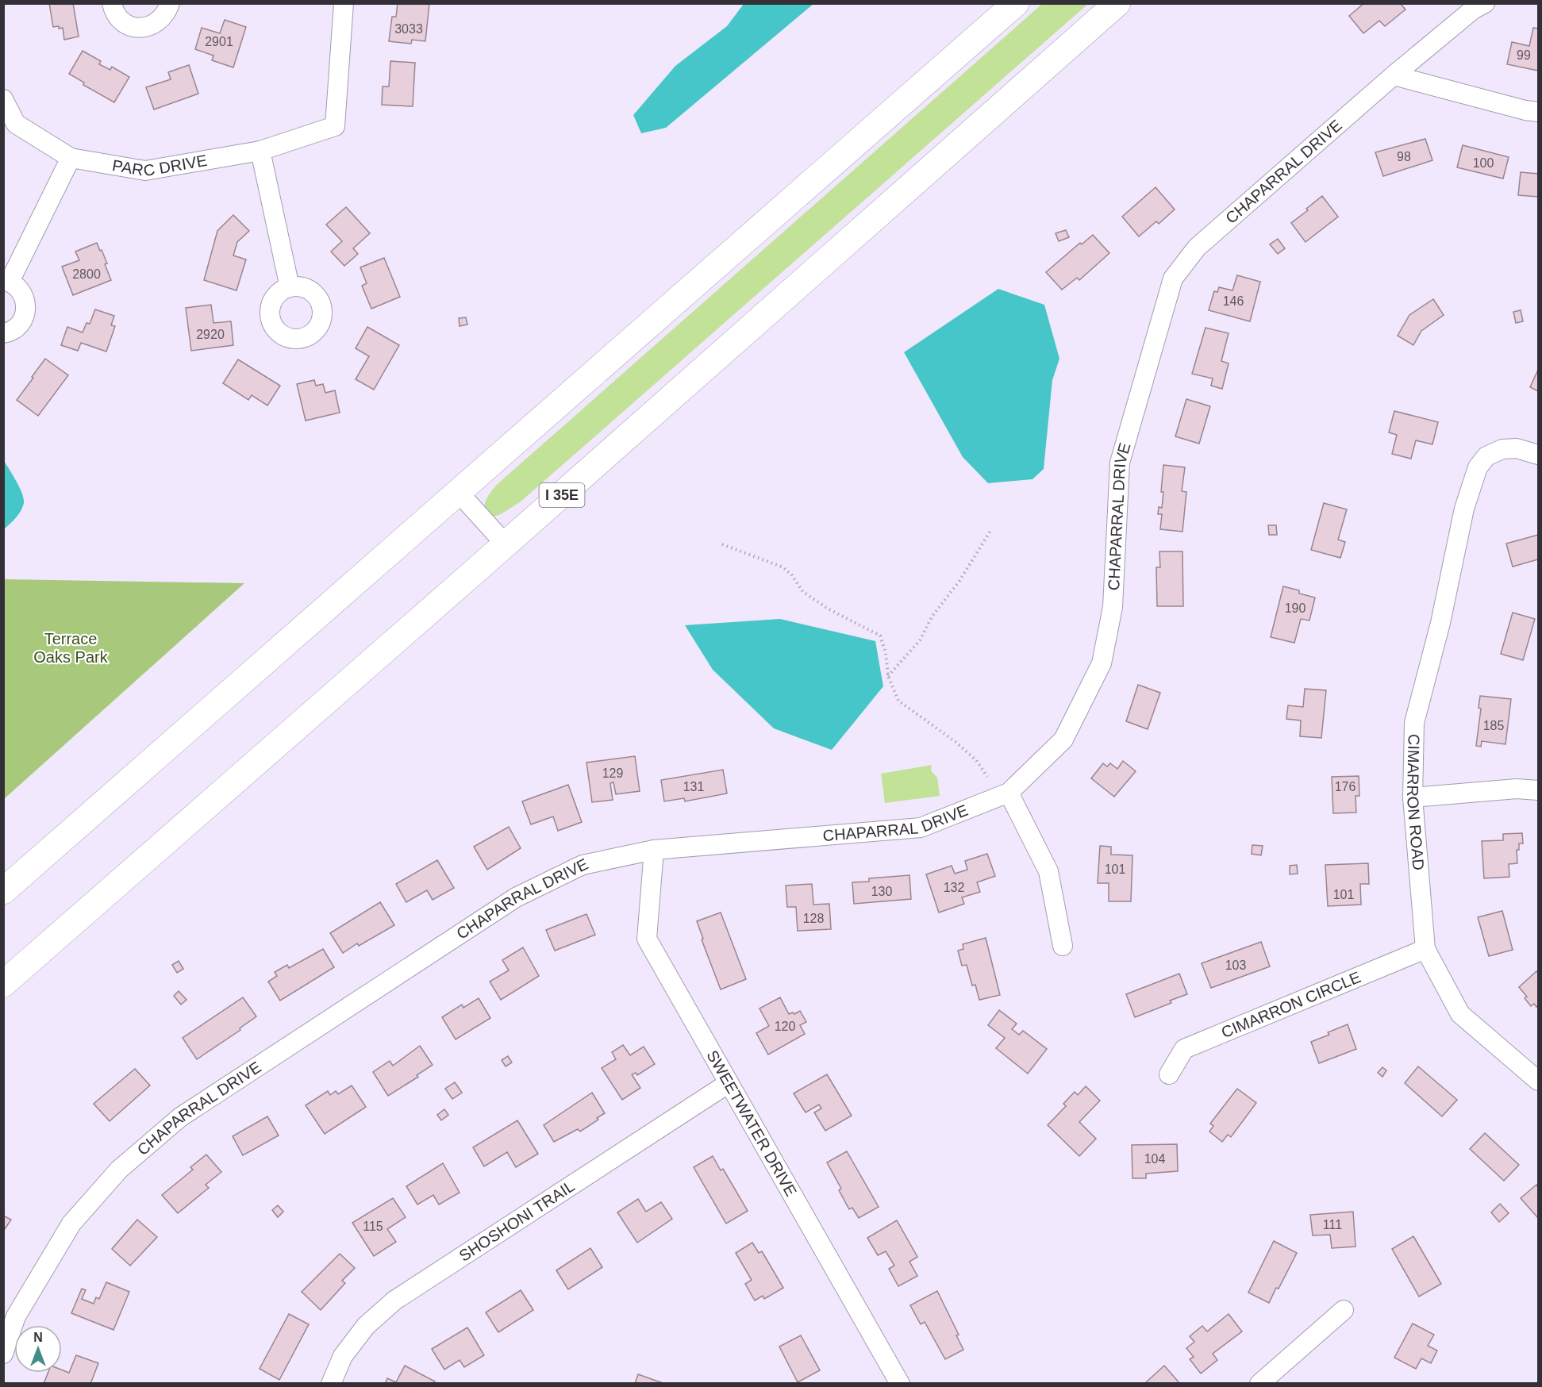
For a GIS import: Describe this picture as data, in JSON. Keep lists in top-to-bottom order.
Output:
{
  "streets": {
    "highway": ["I 35E"],
    "street": [
      "PARC DRIVE",
      "CHAPARRAL DRIVE",
      "CIMARRON ROAD",
      "CIMARRON CIRCLE",
      "SWEETWATER DRIVE",
      "SHOSHONI TRAIL"
    ]
  },
  "crossings": [
    ["CHAPARRAL DRIVE", "SWEETWATER DRIVE"],
    ["CIMARRON ROAD", "CIMARRON CIRCLE"],
    ["SWEETWATER DRIVE", "SHOSHONI TRAIL"]
  ],
  "parks": ["Terrace Oaks Park"],
  "house_numbers": [
    "3033",
    "2901",
    "99",
    "98",
    "100",
    "2800",
    "146",
    "2920",
    "190",
    "185",
    "129",
    "131",
    "176",
    "101",
    "132",
    "130",
    "101",
    "128",
    "103",
    "120",
    "104",
    "111",
    "115"
  ],
  "north": "top"
}
